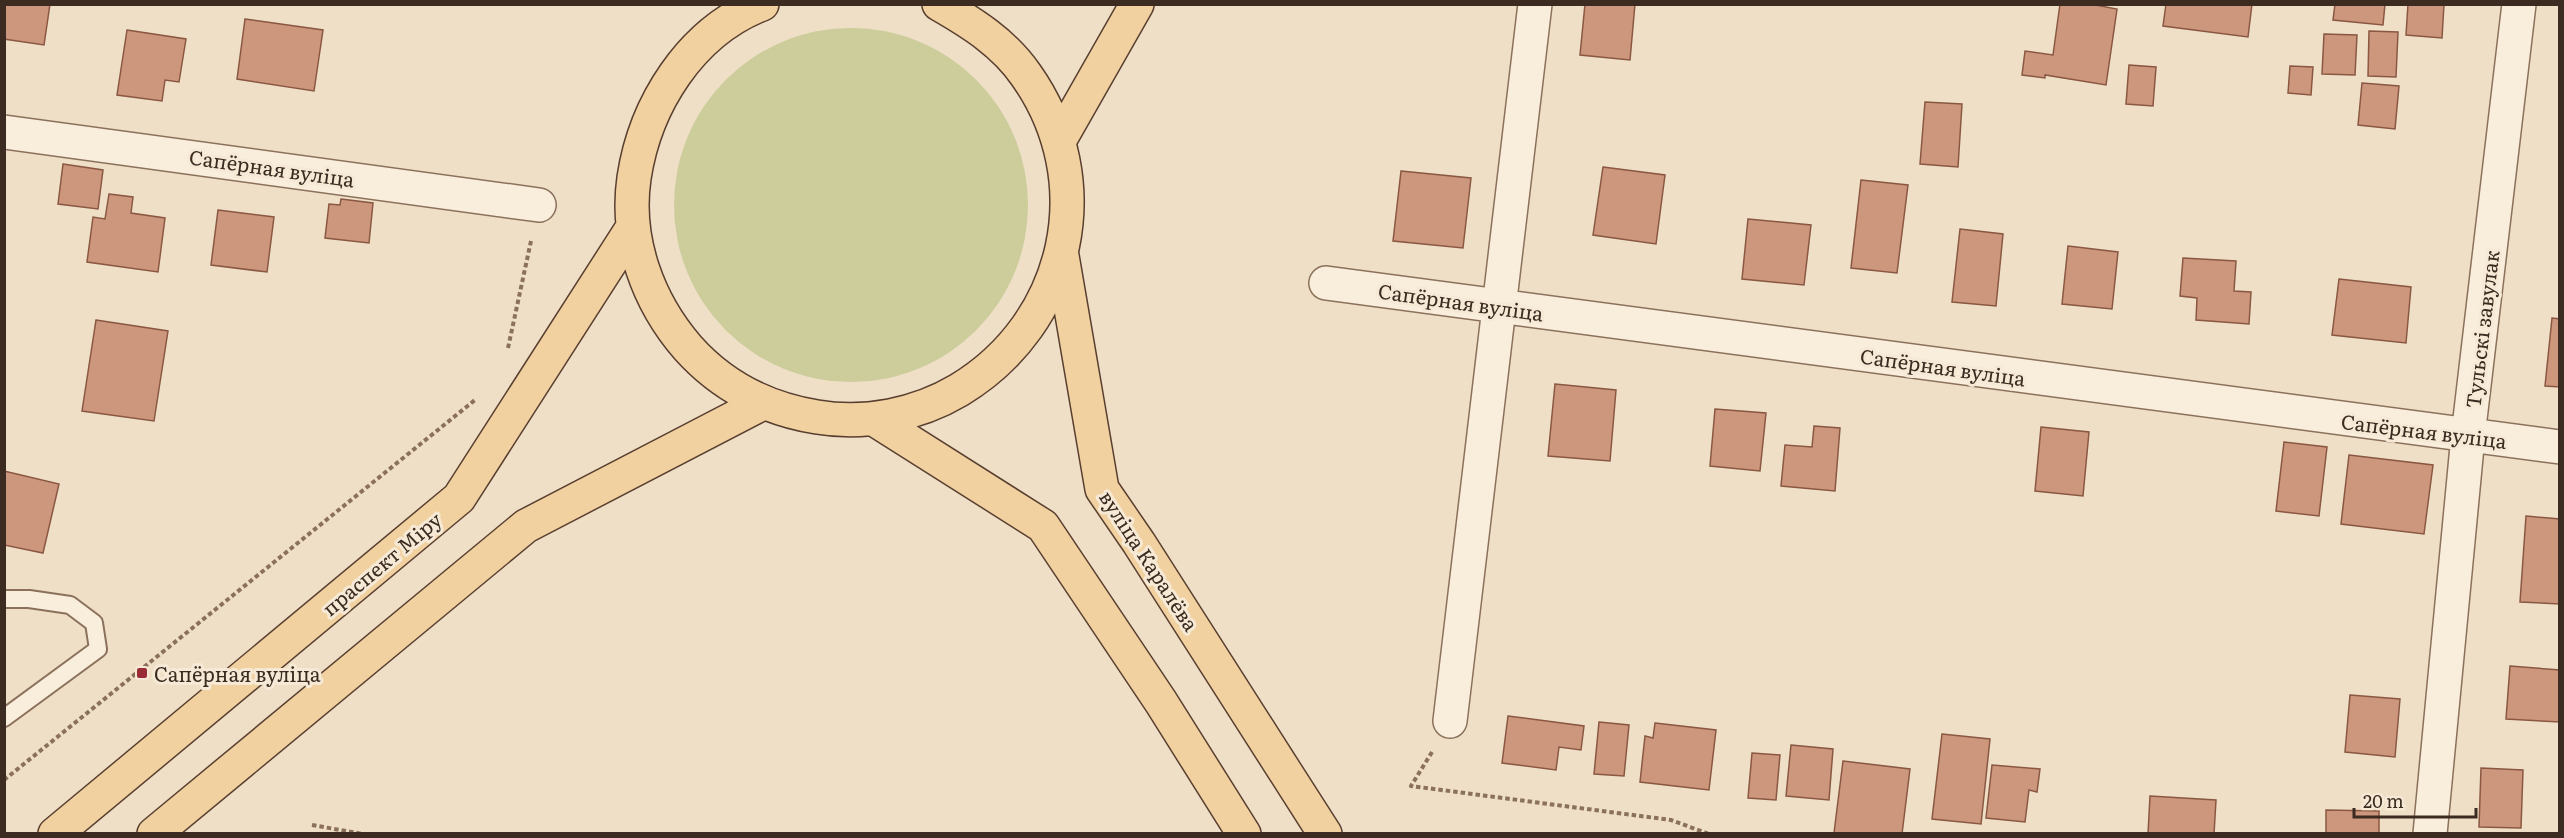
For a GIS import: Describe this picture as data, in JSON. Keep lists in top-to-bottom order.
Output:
{
  "streets": {
    "main road": ["вуліца Каралёва", "праспект Міру"],
    "street": ["Сапёрная вуліца", "Тульскі завулак"]
  },
  "crossings": [
    ["Сапёрная вуліца", "Тульскі завулак"]
  ],
  "places": {
    "transit": ["Сапёрная вуліца"]
  },
  "scale_bar": "20 m"
}
